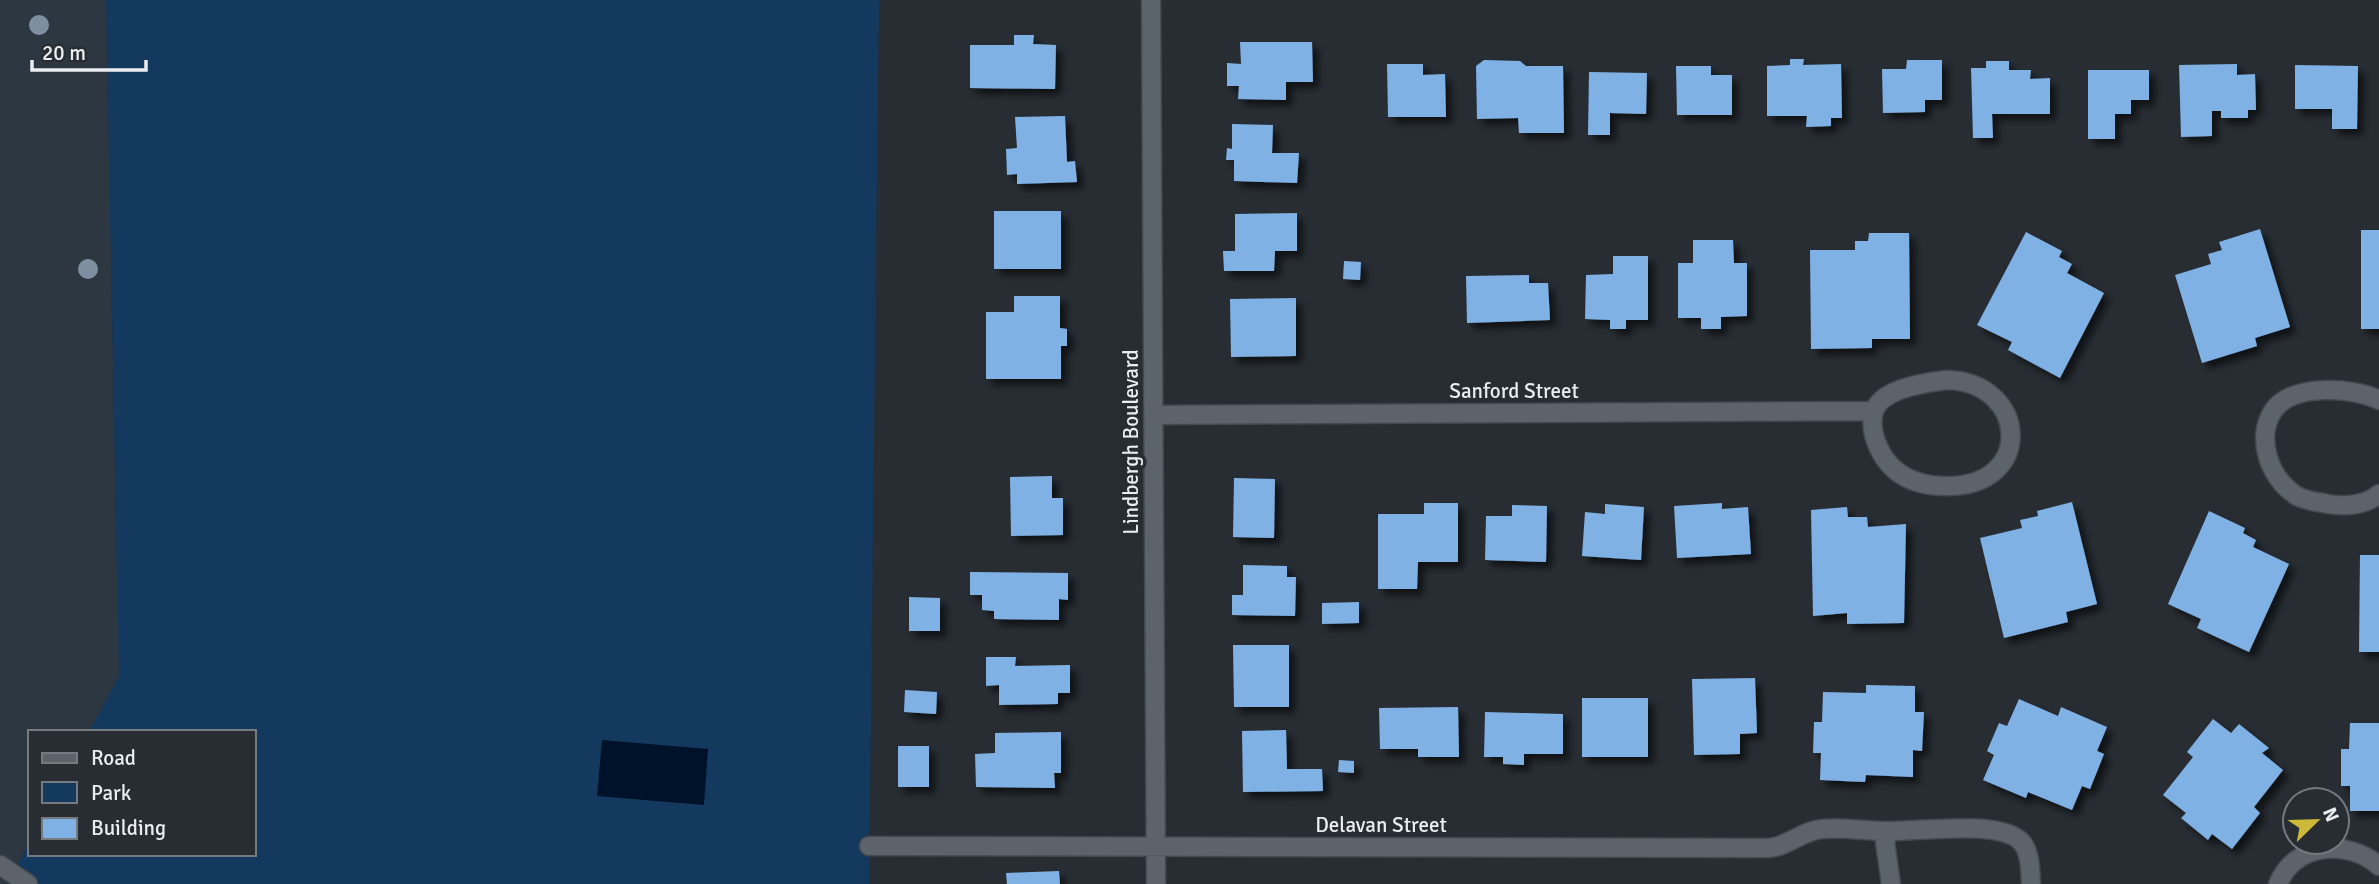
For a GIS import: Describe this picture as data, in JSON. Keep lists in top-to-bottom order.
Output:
{
  "streets": {
    "street": ["Sanford Street", "Lindbergh Boulevard", "Delavan Street"]
  },
  "crossings": [
    ["Sanford Street", "Lindbergh Boulevard"],
    ["Lindbergh Boulevard", "Delavan Street"]
  ],
  "legend": ["Road", "Park", "Building"],
  "scale_bar": "20 m",
  "north": "top right"
}
